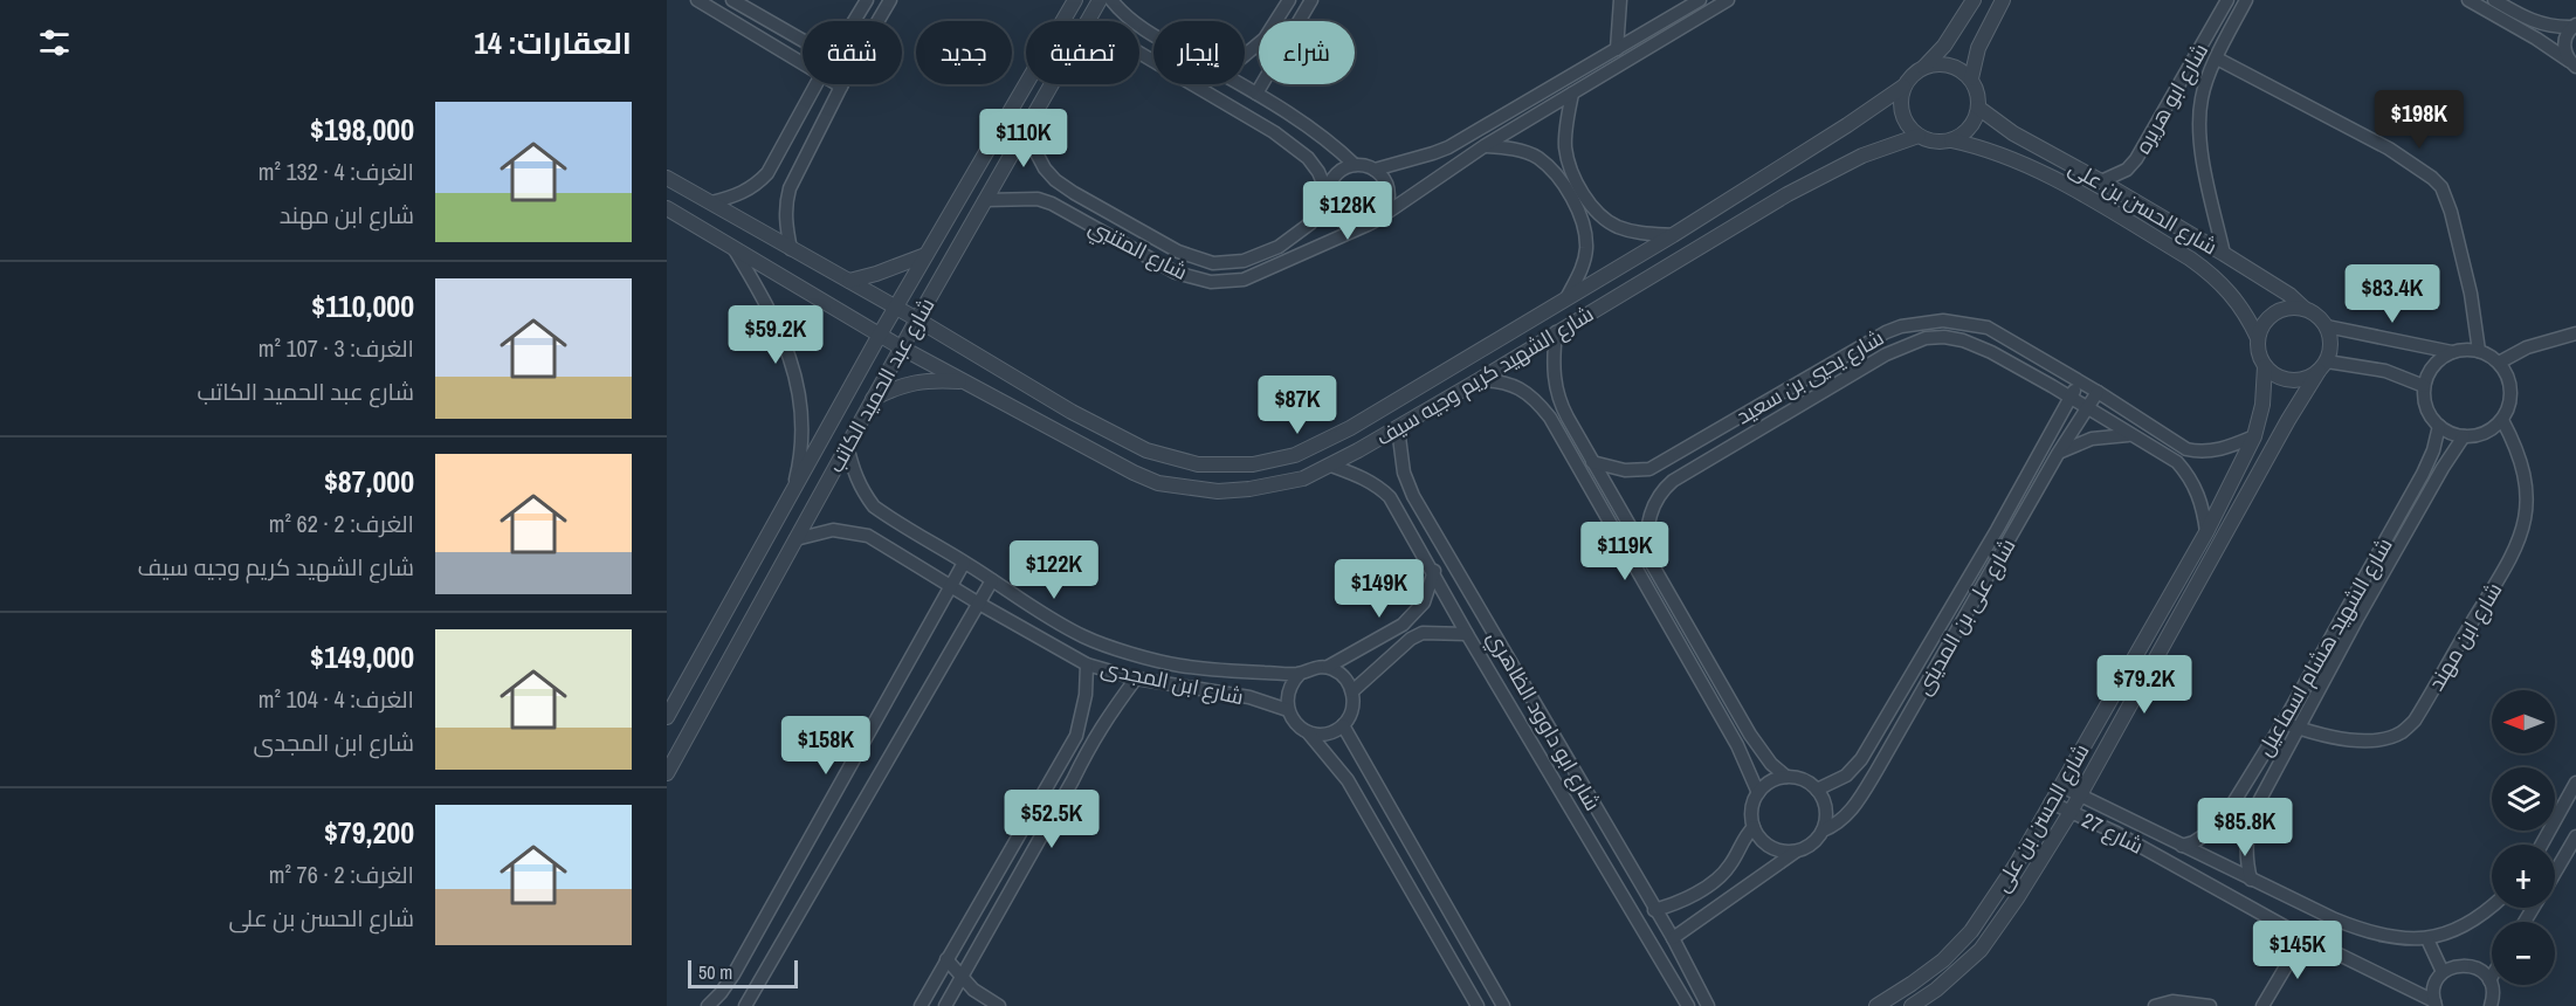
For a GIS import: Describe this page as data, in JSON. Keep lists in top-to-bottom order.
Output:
{
  "streets": {
    "street": [
      "شارع ابو هريره",
      "شارع الحسن بن على",
      "شارع المتنبي",
      "شارع الشهيد كريم وجيه سيف",
      "شارع يحيي بن سعيد",
      "شارع عبد الحميد الكاتب",
      "شارع على بن المدينى",
      "شارع ابن مهند",
      "شارع الشهيد هشام اسماعيل",
      "شارع ابن المجدى",
      "شارع ابو داوود الظاهري",
      "شارع 27"
    ]
  },
  "crossings": [
    ["شارع ابو هريره", "شارع الحسن بن على"],
    ["شارع الحسن بن على", "شارع الشهيد كريم وجيه سيف"],
    ["شارع الحسن بن على", "شارع يحيي بن سعيد"],
    ["شارع الحسن بن على", "شارع 27"],
    ["شارع المتنبي", "شارع عبد الحميد الكاتب"],
    ["شارع الشهيد كريم وجيه سيف", "شارع عبد الحميد الكاتب"],
    ["شارع الشهيد كريم وجيه سيف", "شارع ابو داوود الظاهري"],
    ["شارع يحيي بن سعيد", "شارع على بن المدينى"],
    ["شارع عبد الحميد الكاتب", "شارع ابن المجدى"],
    ["شارع ابن مهند", "شارع الشهيد هشام اسماعيل"],
    ["شارع الشهيد هشام اسماعيل", "شارع 27"]
  ],
  "scale_bar": "50 m",
  "north": "left",
  "page": {
    "heading": "العقارات: 14",
    "chip": [
      "شراء",
      "إيجار",
      "تصفية",
      "جديد",
      "شقة"
    ],
    "list": [
      {
        "name": "$198,000",
        "note": "الغرف: 4 · 132 m² · شارع ابن مهند"
      },
      {
        "name": "$110,000",
        "note": "الغرف: 3 · 107 m² · شارع عبد الحميد الكاتب"
      },
      {
        "name": "$87,000",
        "note": "الغرف: 2 · 62 m² · شارع الشهيد كريم وجيه سيف"
      },
      {
        "name": "$149,000",
        "note": "الغرف: 4 · 104 m² · شارع ابن المجدى"
      },
      {
        "name": "$79,200",
        "note": "الغرف: 2 · 76 m² · شارع الحسن بن على"
      }
    ],
    "price": [
      "$198K",
      "$110K",
      "$128K",
      "$83.4K",
      "$59.2K",
      "$87K",
      "$119K",
      "$122K",
      "$149K",
      "$79.2K",
      "$158K",
      "$52.5K",
      "$85.8K",
      "$145K"
    ],
    "map_buttons": ["+", "−"],
    "scale": "50 m"
  }
}
